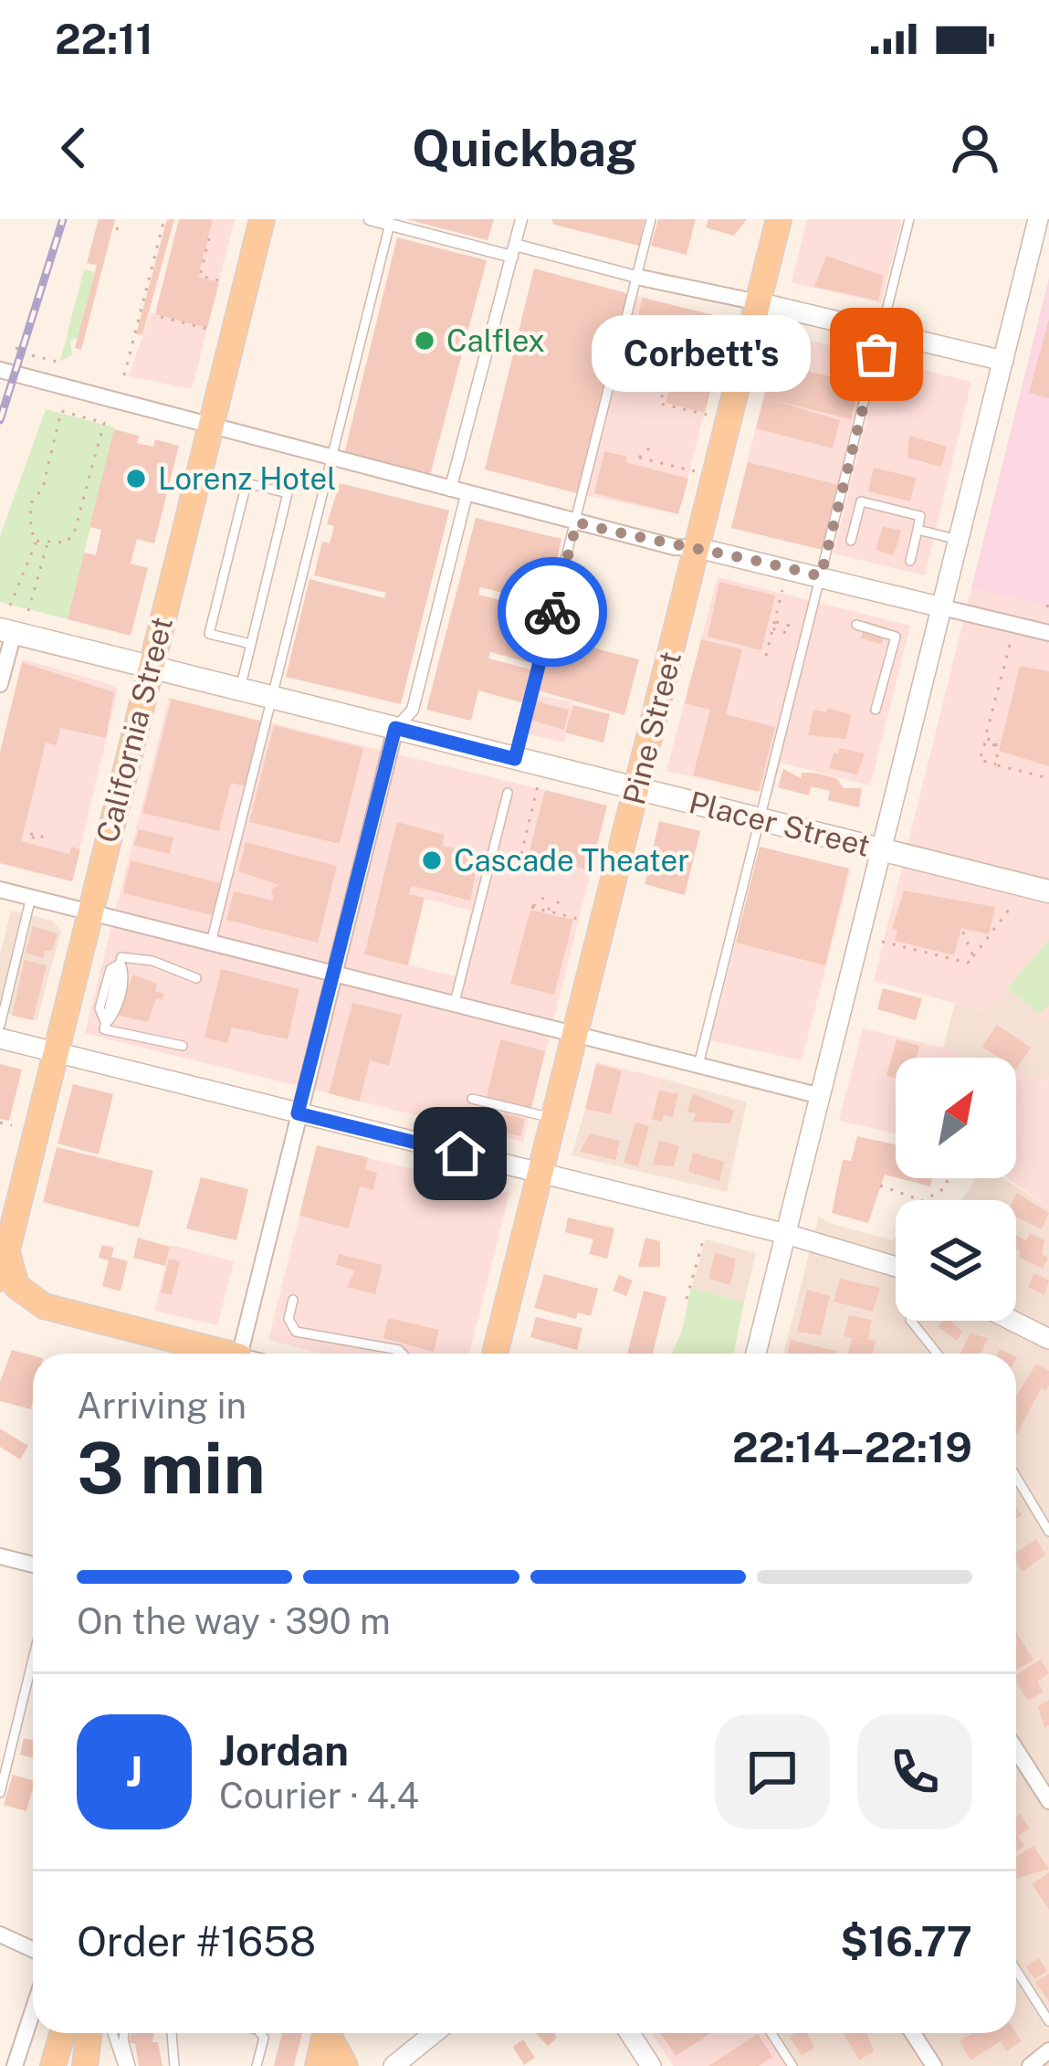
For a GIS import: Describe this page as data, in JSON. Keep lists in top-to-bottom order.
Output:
{
  "streets": {
    "main road": ["Pine Street", "California Street", "Placer Street"]
  },
  "crossings": [
    ["Pine Street", "Placer Street"],
    ["California Street", "Placer Street"]
  ],
  "places": [
    "Calflex",
    "Corbett's",
    "Lorenz Hotel",
    "Cascade Theater"
  ],
  "north": "top right",
  "page": {
    "status": "22:11",
    "header": "Quickbag",
    "bubble": "Corbett's",
    "heading": ["3 min", "Arriving in", "22:14–22:19"],
    "panel": [
      "Jordan",
      "Courier · 4.4",
      "Order #1658",
      "$16.77"
    ],
    "bar": "On the way · 390 m",
    "round": "J"
  }
}
